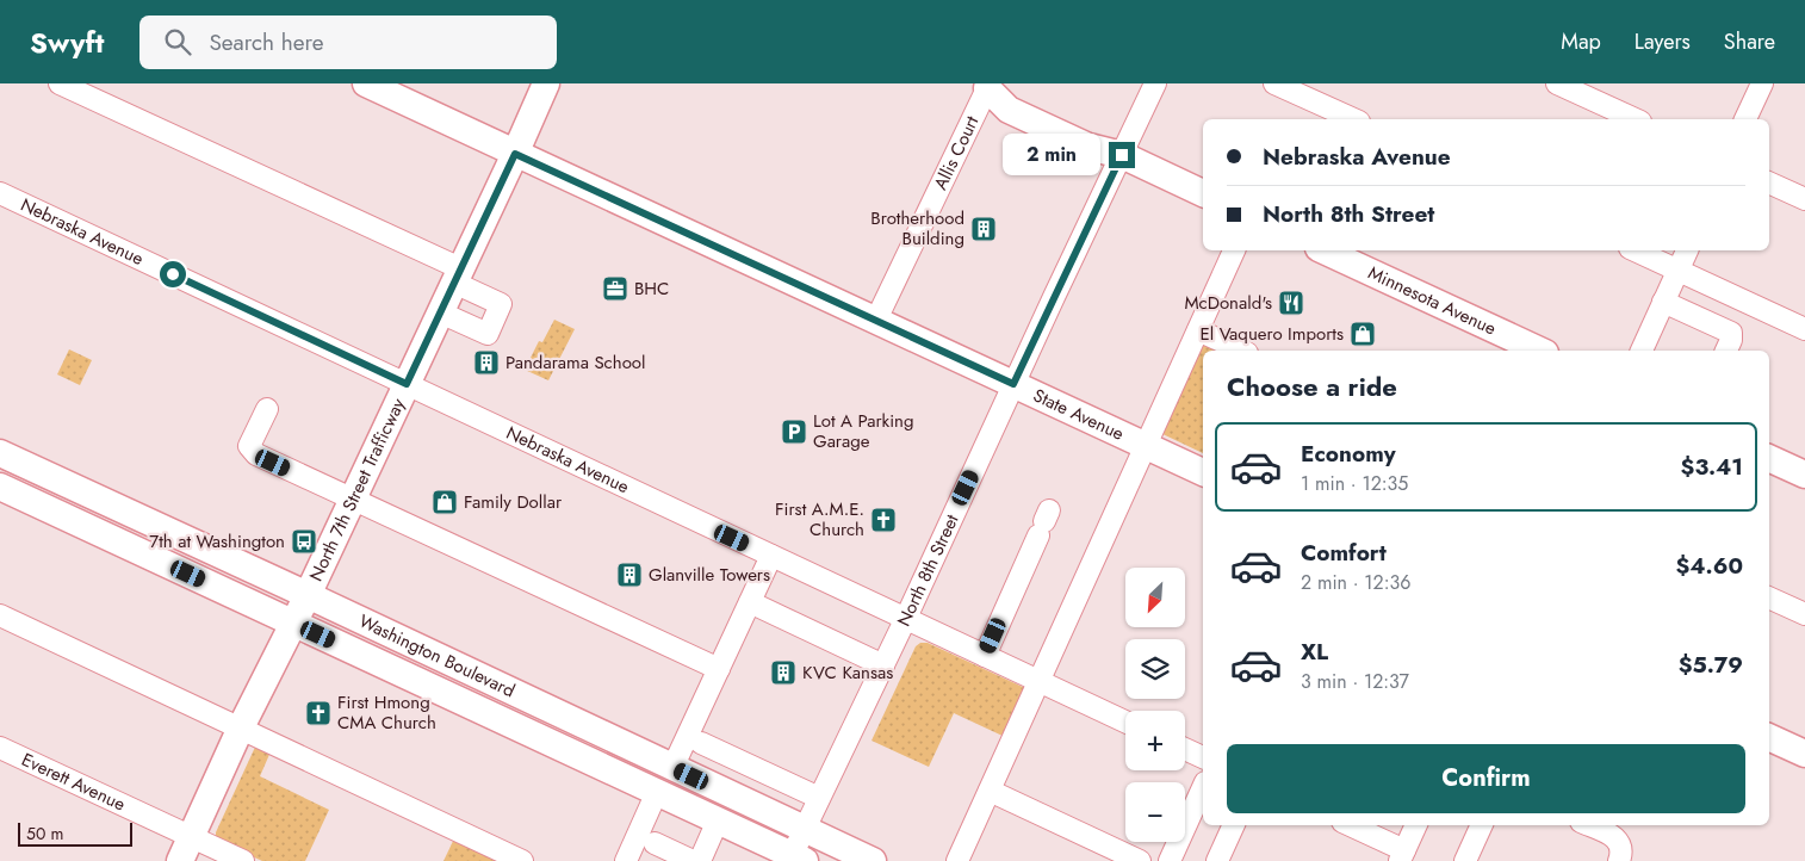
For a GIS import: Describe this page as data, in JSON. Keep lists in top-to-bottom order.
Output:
{
  "streets": {
    "main road": [
      "Minnesota Avenue",
      "State Avenue",
      "North 7th Street Trafficway",
      "Washington Boulevard"
    ],
    "street": [
      "Allis Court",
      "Nebraska Avenue",
      "North 8th Street",
      "Everett Avenue"
    ]
  },
  "crossings": [
    ["Allis Court", "State Avenue"],
    ["Nebraska Avenue", "North 7th Street Trafficway"],
    ["Nebraska Avenue", "North 8th Street"],
    ["State Avenue", "North 7th Street Trafficway"],
    ["State Avenue", "North 8th Street"],
    ["North 7th Street Trafficway", "Washington Boulevard"],
    ["North 7th Street Trafficway", "Everett Avenue"],
    ["North 8th Street", "Washington Boulevard"]
  ],
  "places": {
    "building": [
      "Brotherhood Building",
      "Pandarama School",
      "Glanville Towers",
      "KVC Kansas"
    ],
    "office": ["BHC"],
    "restaurant": ["McDonald's"],
    "shop": ["El Vaquero Imports", "Family Dollar"],
    "parking": ["Lot A Parking Garage"],
    "church": ["First A.M.E. Church", "First Hmong CMA Church"],
    "bus stop": ["7th at Washington"]
  },
  "scale_bar": "50 m",
  "north": "bottom left",
  "page": {
    "header": "Swyft",
    "search": "Search here",
    "nav": ["Map", "Layers", "Share"],
    "banner": ["Nebraska Avenue", "North 8th Street"],
    "bubble": "2 min",
    "heading": "Choose a ride",
    "list": [
      {
        "name": "Economy",
        "note": "1 min · 12:35",
        "value": "$3.41"
      },
      {
        "name": "Comfort",
        "note": "2 min · 12:36",
        "value": "$4.60"
      },
      {
        "name": "XL",
        "note": "3 min · 12:37",
        "value": "$5.79"
      }
    ],
    "map_buttons": ["+", "−"],
    "buttons": "Confirm",
    "scale": "50 m"
  }
}
